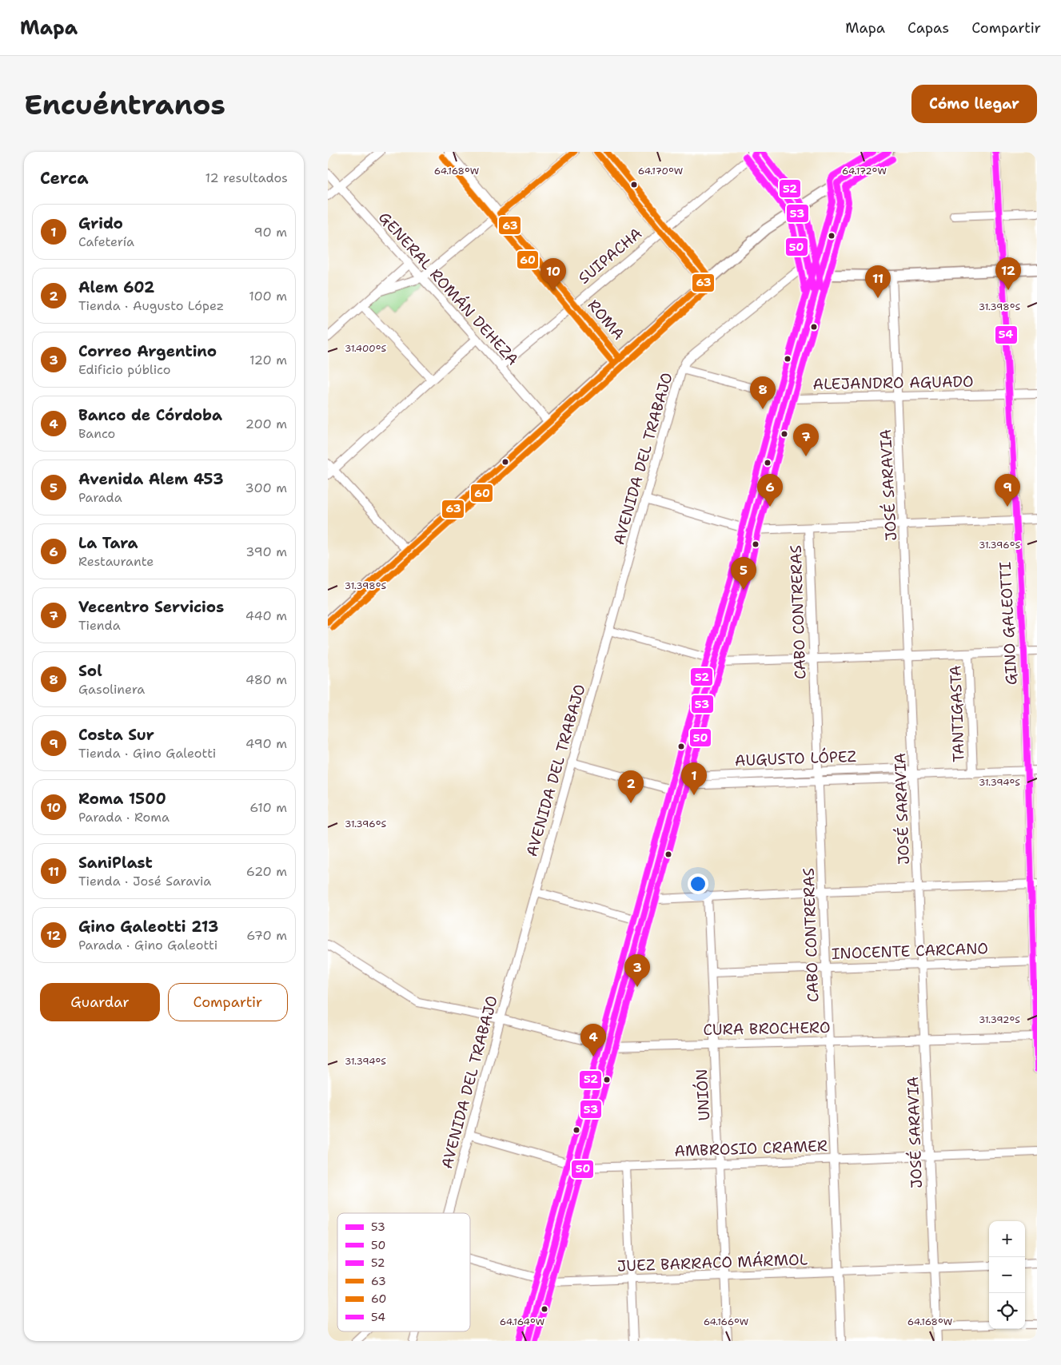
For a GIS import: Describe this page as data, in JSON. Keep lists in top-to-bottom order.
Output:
{
  "streets": {
    "street": [
      "SUIPACHA",
      "GENERAL ROMÁN DEHEZA",
      "ROMA",
      "ALEJANDRO AGUADO",
      "AVENIDA DEL TRABAJO",
      "JOSÉ SARAVIA",
      "CABO CONTRERAS",
      "GINO GALEOTTI",
      "TANTIGASTA",
      "AUGUSTO LÓPEZ",
      "INOCENTE CARCANO",
      "CURA BROCHERO",
      "UNIÓN",
      "AMBROSIO CRAMER",
      "JUEZ BARRACO MÁRMOL"
    ]
  },
  "crossings": [
    ["SUIPACHA", "GENERAL ROMÁN DEHEZA"],
    ["SUIPACHA", "ROMA"],
    ["ALEJANDRO AGUADO", "AVENIDA DEL TRABAJO"],
    ["ALEJANDRO AGUADO", "JOSÉ SARAVIA"],
    ["ALEJANDRO AGUADO", "GINO GALEOTTI"],
    ["AVENIDA DEL TRABAJO", "AUGUSTO LÓPEZ"],
    ["AVENIDA DEL TRABAJO", "CURA BROCHERO"],
    ["AVENIDA DEL TRABAJO", "AMBROSIO CRAMER"],
    ["JOSÉ SARAVIA", "AUGUSTO LÓPEZ"],
    ["JOSÉ SARAVIA", "INOCENTE CARCANO"],
    ["JOSÉ SARAVIA", "CURA BROCHERO"],
    ["JOSÉ SARAVIA", "AMBROSIO CRAMER"],
    ["JOSÉ SARAVIA", "JUEZ BARRACO MÁRMOL"],
    ["CABO CONTRERAS", "AUGUSTO LÓPEZ"],
    ["CABO CONTRERAS", "INOCENTE CARCANO"],
    ["CABO CONTRERAS", "CURA BROCHERO"],
    ["CABO CONTRERAS", "AMBROSIO CRAMER"],
    ["CABO CONTRERAS", "JUEZ BARRACO MÁRMOL"],
    ["GINO GALEOTTI", "AUGUSTO LÓPEZ"],
    ["GINO GALEOTTI", "INOCENTE CARCANO"],
    ["GINO GALEOTTI", "CURA BROCHERO"],
    ["TANTIGASTA", "AUGUSTO LÓPEZ"],
    ["INOCENTE CARCANO", "UNIÓN"],
    ["CURA BROCHERO", "UNIÓN"],
    ["UNIÓN", "AMBROSIO CRAMER"],
    ["UNIÓN", "JUEZ BARRACO MÁRMOL"]
  ],
  "lines": [
    "transit line 53",
    "transit line 52",
    "transit line 63",
    "transit line 60",
    "transit line 54",
    "transit line 50"
  ],
  "legend": [
    "53",
    "50",
    "52",
    "63",
    "60",
    "54"
  ],
  "page": {
    "header": "Mapa",
    "nav": ["Mapa", "Capas", "Compartir"],
    "buttons": [
      "Cómo llegar",
      ["Guardar", "Compartir"]
    ],
    "title": "Encuéntranos",
    "heading": ["Cerca", "12 resultados"],
    "list": [
      {
        "mark": "1",
        "name": "Grido",
        "note": "Cafetería",
        "value": "90 m"
      },
      {
        "mark": "2",
        "name": "Alem 602",
        "note": "Tienda · Augusto López",
        "value": "100 m"
      },
      {
        "mark": "3",
        "name": "Correo Argentino",
        "note": "Edificio público",
        "value": "120 m"
      },
      {
        "mark": "4",
        "name": "Banco de Córdoba",
        "note": "Banco",
        "value": "200 m"
      },
      {
        "mark": "5",
        "name": "Avenida Alem 453",
        "note": "Parada",
        "value": "300 m"
      },
      {
        "mark": "6",
        "name": "La Tara",
        "note": "Restaurante",
        "value": "390 m"
      },
      {
        "mark": "7",
        "name": "Vecentro Servicios",
        "note": "Tienda",
        "value": "440 m"
      },
      {
        "mark": "8",
        "name": "Sol",
        "note": "Gasolinera",
        "value": "480 m"
      },
      {
        "mark": "9",
        "name": "Costa Sur",
        "note": "Tienda · Gino Galeotti",
        "value": "490 m"
      },
      {
        "mark": "10",
        "name": "Roma 1500",
        "note": "Parada · Roma",
        "value": "610 m"
      },
      {
        "mark": "11",
        "name": "SaniPlast",
        "note": "Tienda · José Saravia",
        "value": "620 m"
      },
      {
        "mark": "12",
        "name": "Gino Galeotti 213",
        "note": "Parada · Gino Galeotti",
        "value": "670 m"
      }
    ],
    "pins": [
      "12",
      "10",
      "11",
      "8",
      "7",
      "6",
      "9",
      "5",
      "1",
      "2",
      "3",
      "4"
    ],
    "map_buttons": ["+", "−"]
  },
  "coordinates": [
    "64.170°W",
    "64.172°W",
    "64.168°W",
    "31.398°S",
    "31.400°S",
    "31.396°S",
    "31.394°S",
    "31.392°S",
    "64.164°W",
    "64.166°W"
  ]
}
